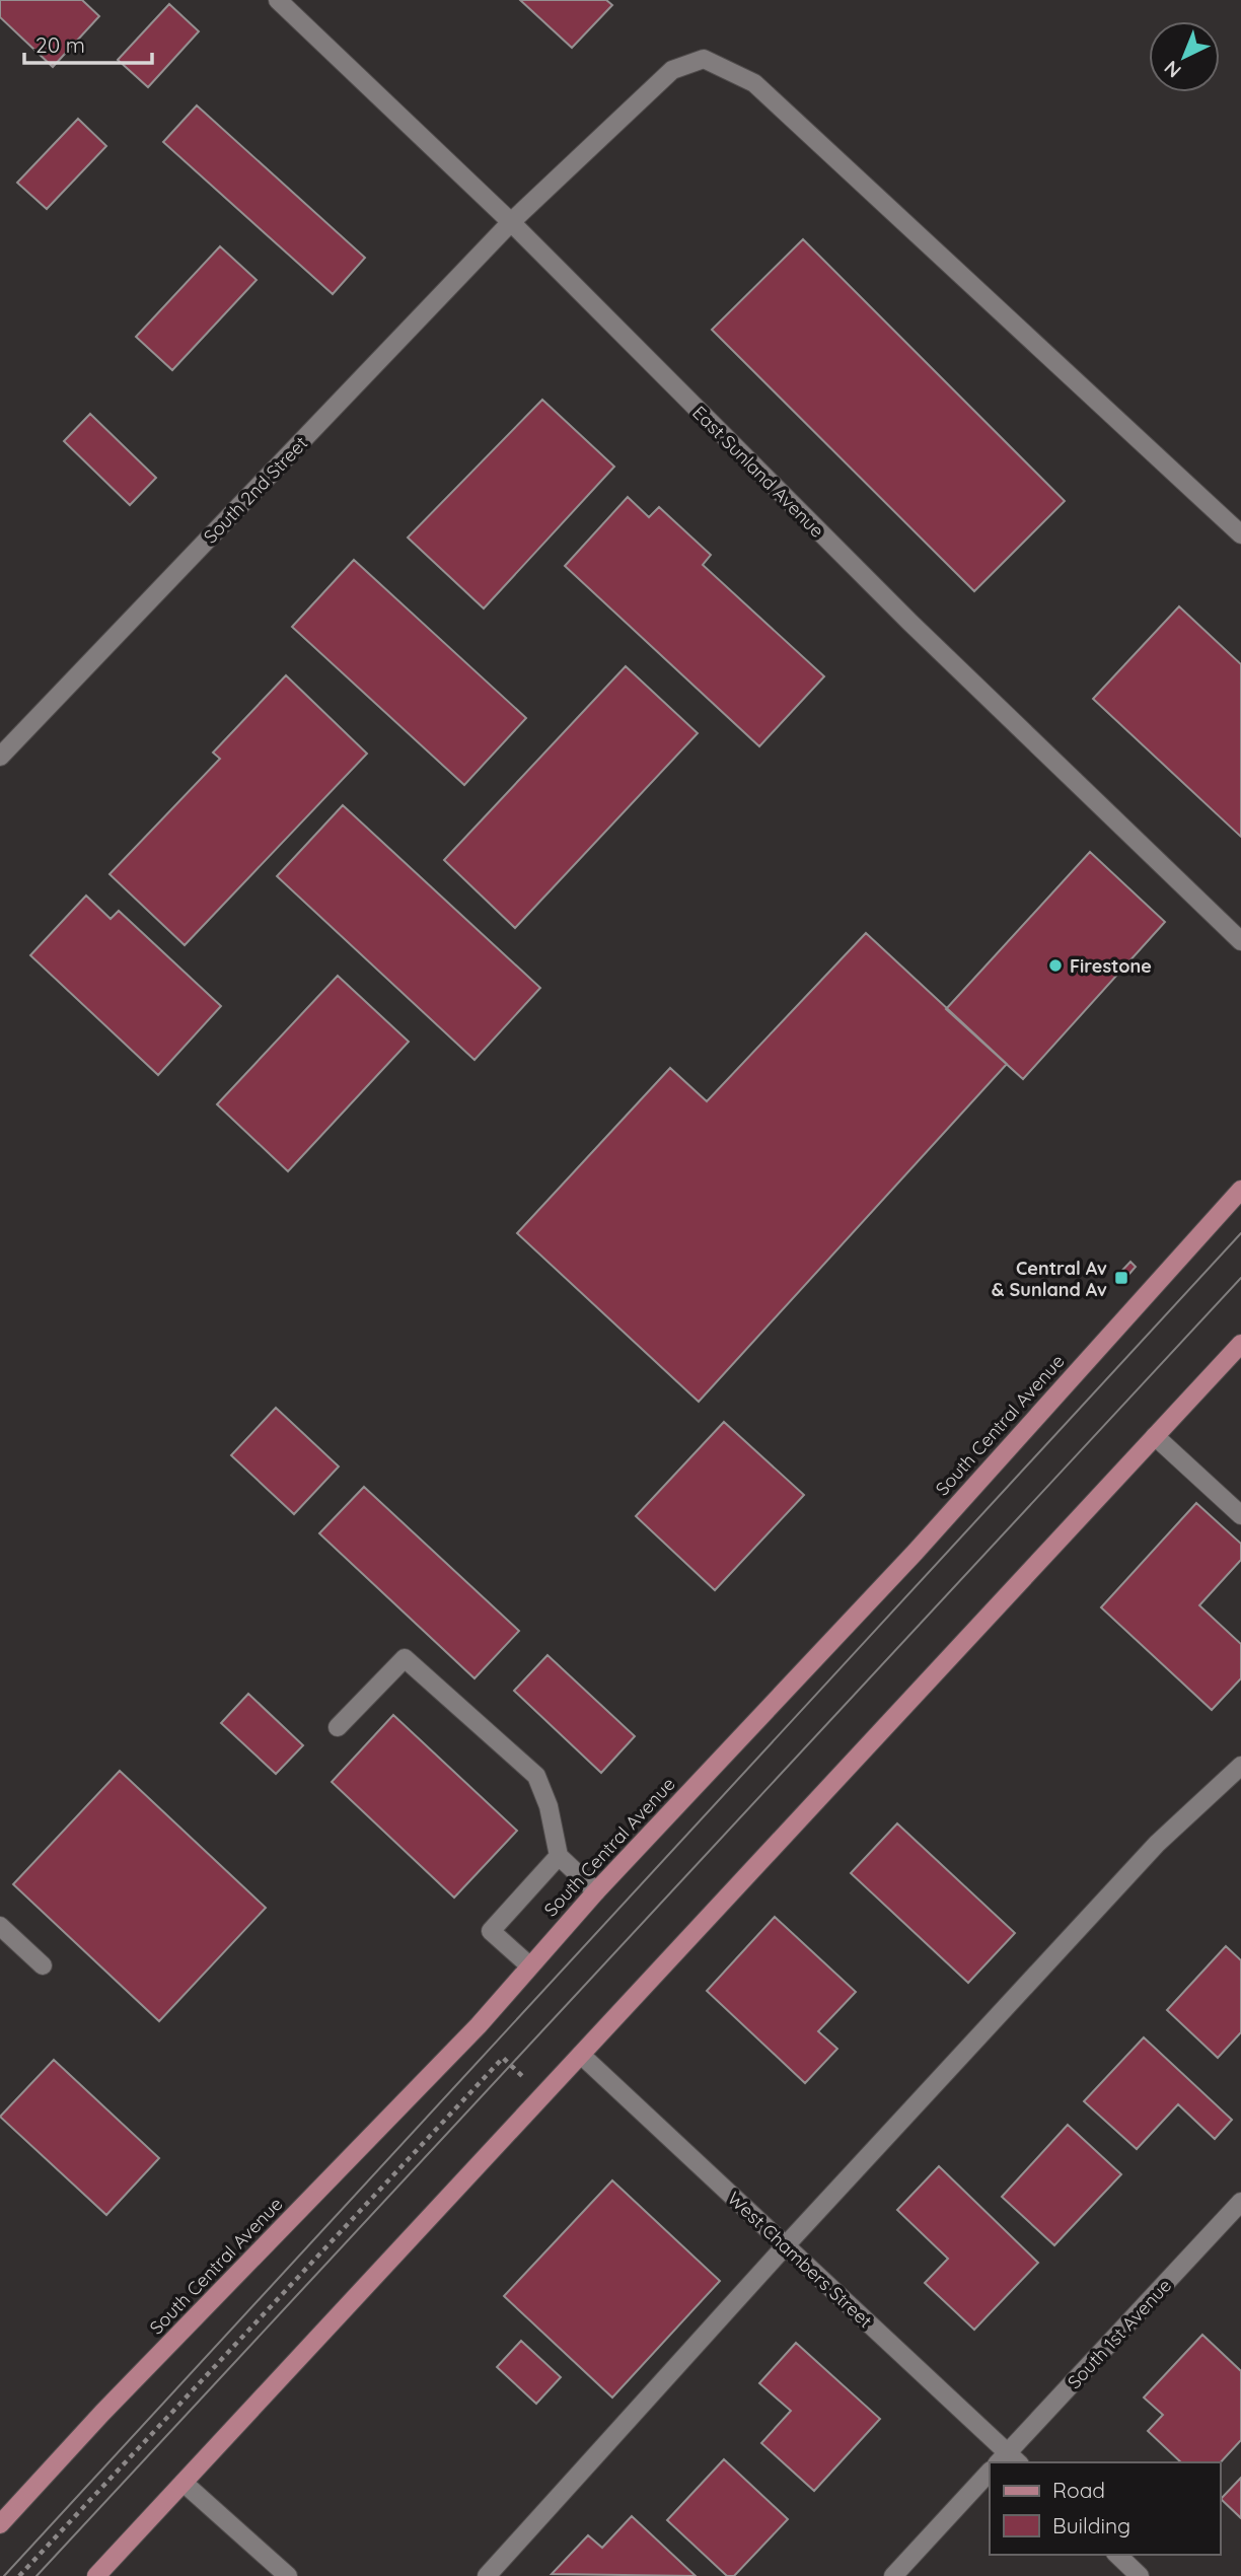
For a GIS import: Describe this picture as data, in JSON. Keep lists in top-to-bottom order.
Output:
{
  "streets": {
    "main road": ["South Central Avenue"],
    "street": [
      "East Sunland Avenue",
      "South 2nd Street",
      "West Chambers Street",
      "South 1st Avenue"
    ]
  },
  "crossings": [
    ["East Sunland Avenue", "South 2nd Street"],
    ["West Chambers Street", "South 1st Avenue"]
  ],
  "places": {
    "other": ["Firestone"],
    "transit": ["Central Av & Sunland Av"]
  },
  "legend": ["Road", "Building"],
  "scale_bar": "20 m",
  "north": "bottom left"
}
